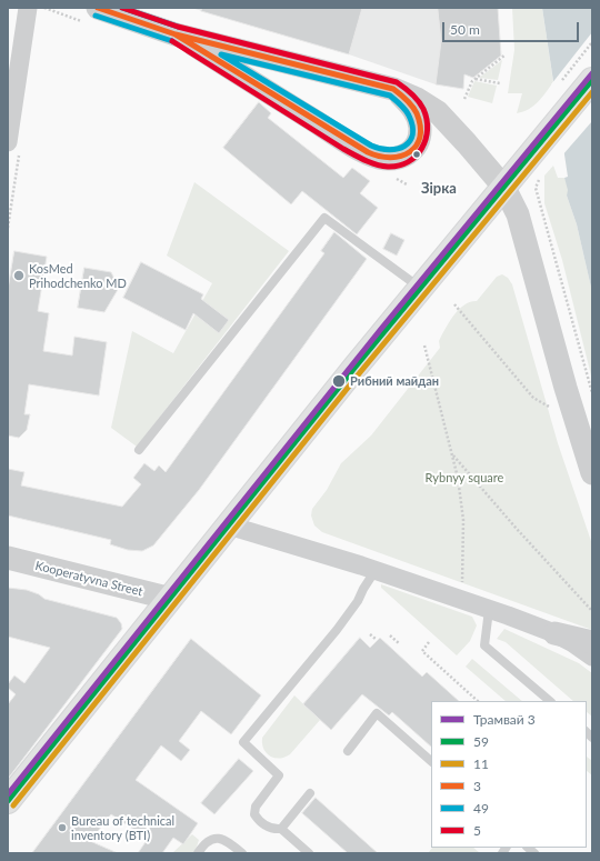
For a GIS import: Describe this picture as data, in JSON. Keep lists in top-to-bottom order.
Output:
{
  "streets": {
    "street": ["Kooperatyvna Street"]
  },
  "districts": ["Зірка"],
  "parks": ["Rybnyy square"],
  "places": ["KosMed Prihodchenko MD", "Рибний майдан", "Bureau of technical inventory (BTI)"],
  "lines": [
    "transit line 3",
    "transit line 49",
    "transit line 5",
    "tram line 3",
    "transit line 59",
    "transit line 11"
  ],
  "legend": [
    "Трамвай 3",
    "59",
    "11",
    "3",
    "49",
    "5"
  ],
  "scale_bar": "50 m"
}
